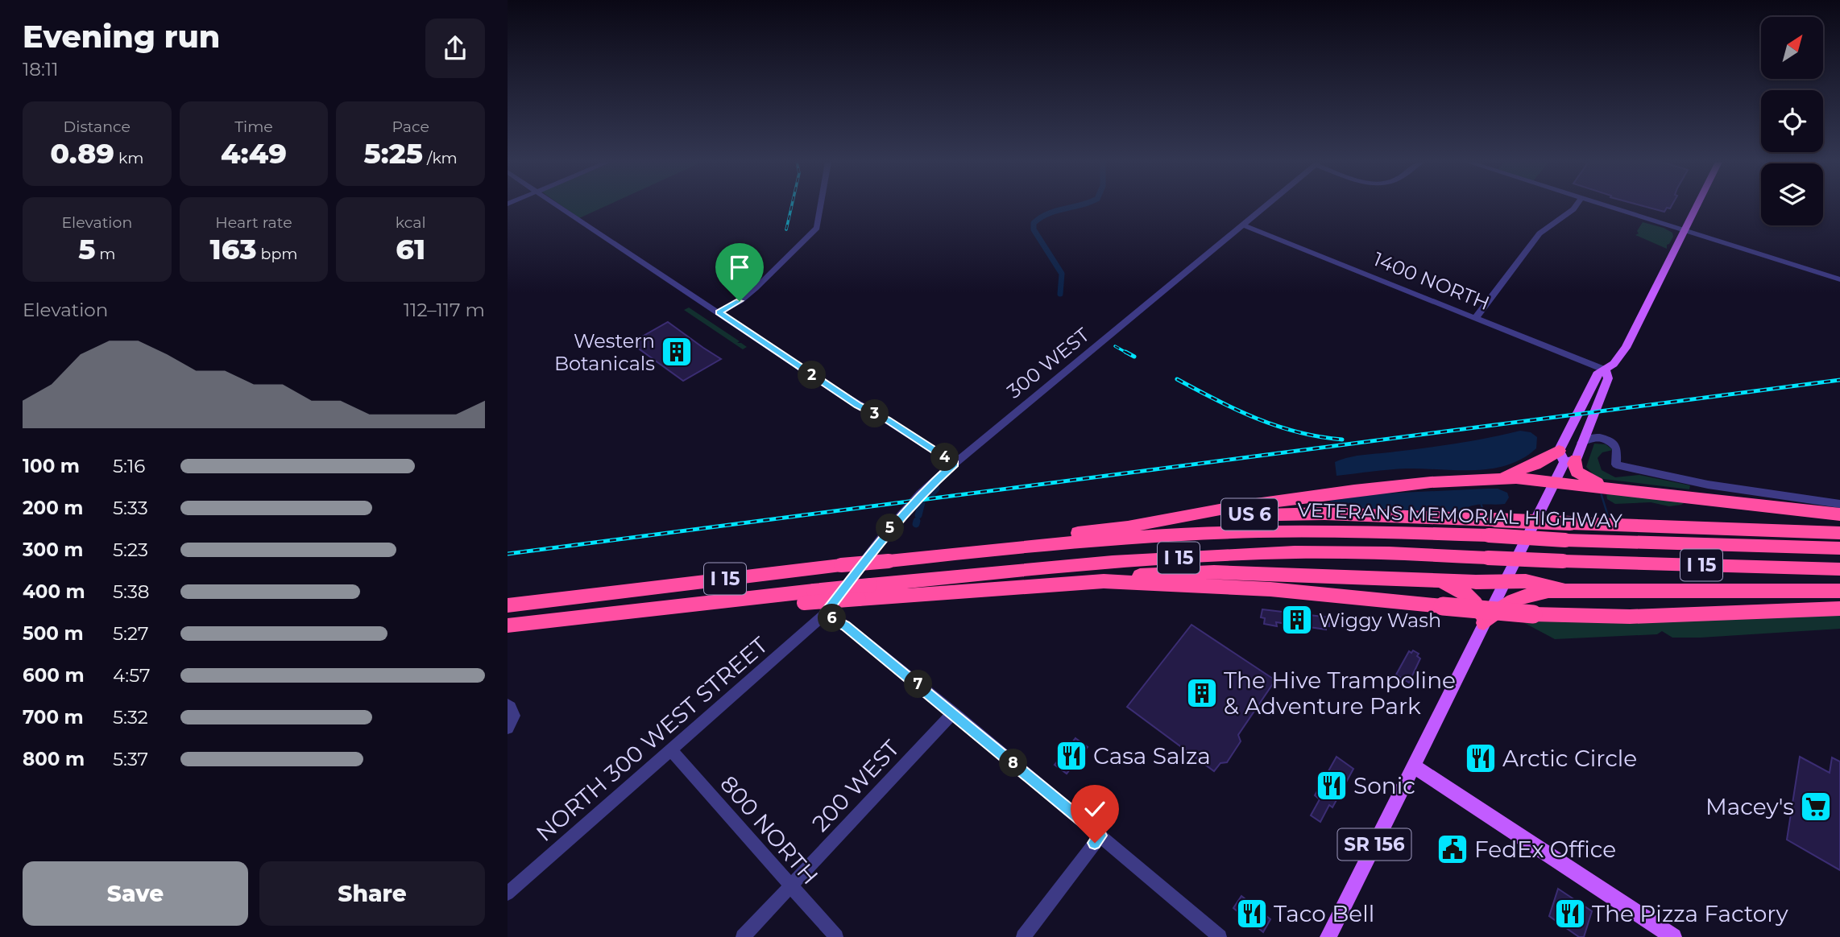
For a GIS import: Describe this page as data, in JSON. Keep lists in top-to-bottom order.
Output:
{
  "streets": {
    "highway": ["US 6", "VETERANS MEMORIAL HIGHWAY", "I 15"],
    "main road": ["SR 156"],
    "street": [
      "1400 NORTH",
      "300 WEST",
      "NORTH 300 WEST STREET",
      "200 WEST",
      "800 NORTH"
    ]
  },
  "crossings": [
    ["1400 NORTH", "300 WEST"],
    ["300 WEST", "NORTH 300 WEST STREET"],
    ["US 6", "VETERANS MEMORIAL HIGHWAY"],
    ["VETERANS MEMORIAL HIGHWAY", "I 15"],
    ["NORTH 300 WEST STREET", "800 NORTH"],
    ["200 WEST", "800 NORTH"]
  ],
  "places": {
    "building": ["Western Botanicals", "Wiggy Wash", "The Hive Trampoline & Adventure Park"],
    "restaurant": [
      "Casa Salza",
      "Arctic Circle",
      "Sonic",
      "Taco Bell",
      "The Pizza Factory"
    ],
    "supermarket": ["Macey's"],
    "public building": ["FedEx Office"]
  },
  "north": "top right",
  "page": {
    "heading": ["Evening run", "18:11"],
    "stats": [
      ["Distance", "0.89 km"],
      ["Time", "4:49"],
      ["Pace", "5:25 /km"],
      ["Elevation", "5 m"],
      ["Heart rate", "163 bpm"],
      ["kcal", "61"]
    ],
    "chart": ["Elevation", "112–117 m"],
    "pins": [
      "2",
      "3",
      "4",
      "5",
      "6",
      "7",
      "8"
    ],
    "list": [
      {
        "name": "100 m",
        "note": "5:16"
      },
      {
        "name": "200 m",
        "note": "5:33"
      },
      {
        "name": "300 m",
        "note": "5:23"
      },
      {
        "name": "400 m",
        "note": "5:38"
      },
      {
        "name": "500 m",
        "note": "5:27"
      },
      {
        "name": "600 m",
        "note": "4:57"
      },
      {
        "name": "700 m",
        "note": "5:32"
      },
      {
        "name": "800 m",
        "note": "5:37"
      }
    ],
    "buttons": ["Save", "Share"]
  }
}
